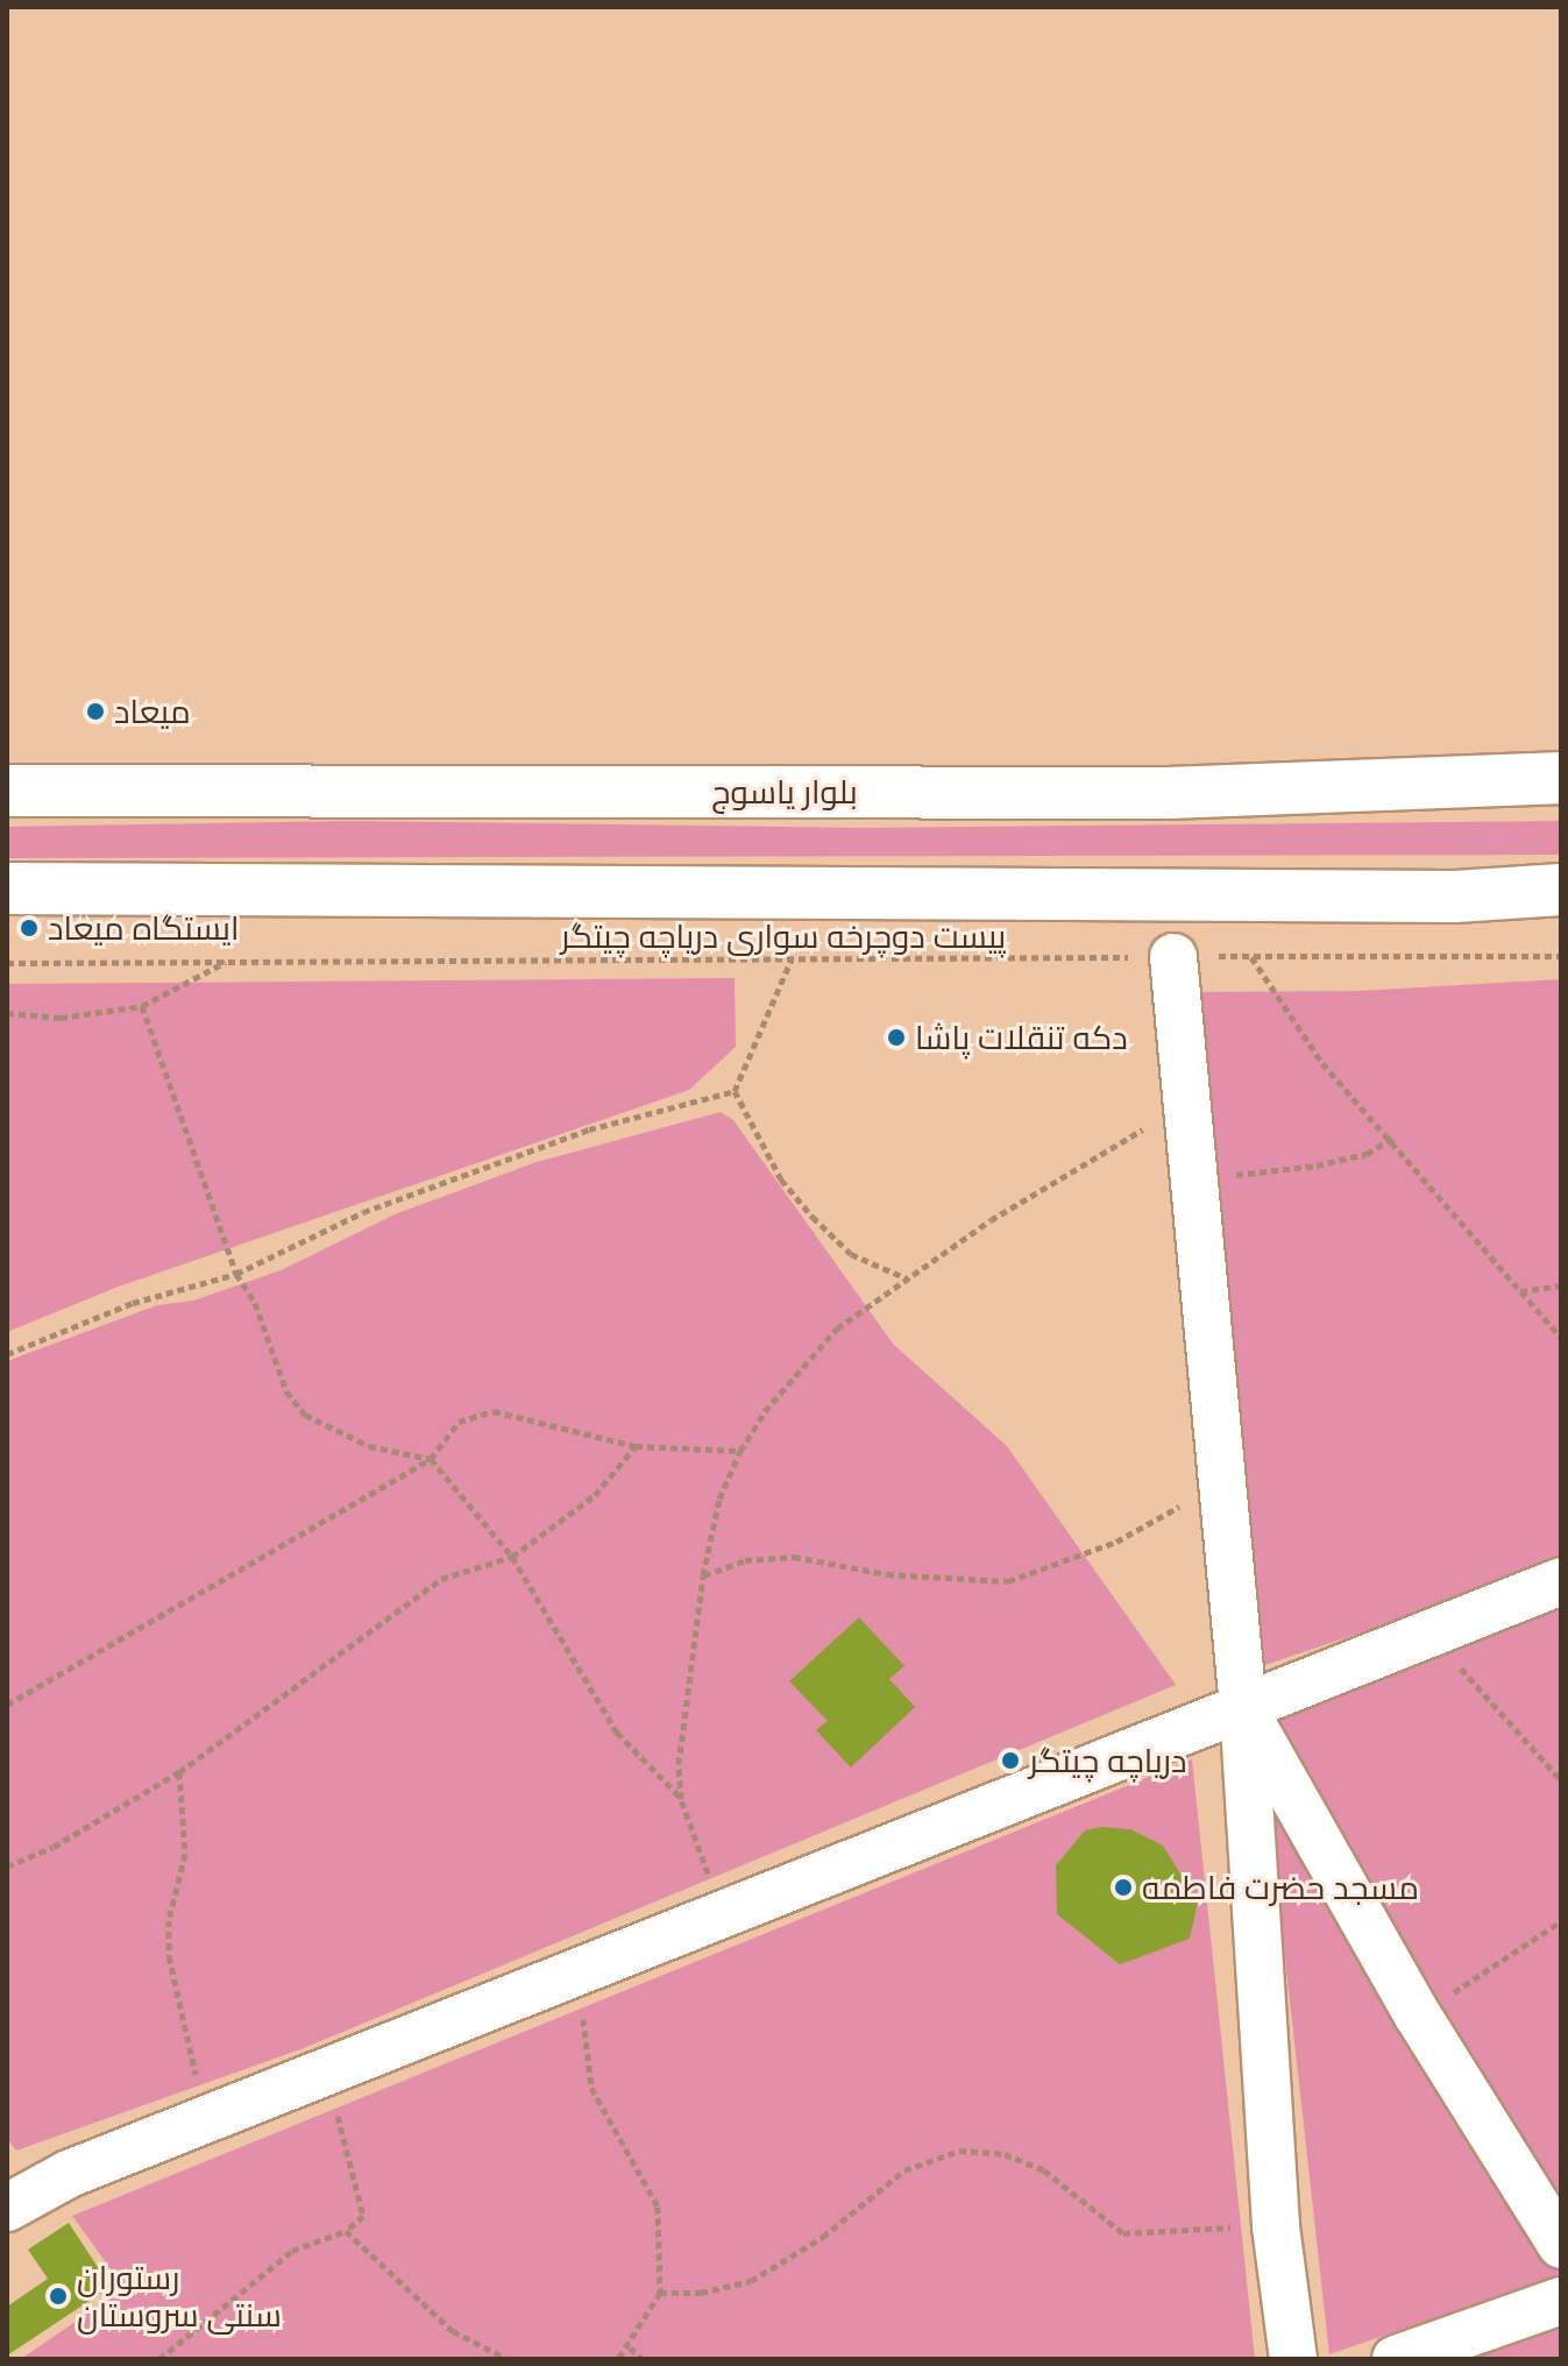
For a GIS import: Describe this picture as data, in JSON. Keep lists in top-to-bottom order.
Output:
{
  "streets": {
    "main road": ["بلوار یاسوج"],
    "path": ["پیست دوچرخه سواری دریاچه چیتگر"]
  },
  "places": [
    "میعاد",
    "ایستگاه میعاد",
    "دکه تنقلات پاشا",
    "دریاچه چیتگر",
    "مسجد حضرت فاطمه",
    "رستوران سنتی سروستان"
  ]
}
